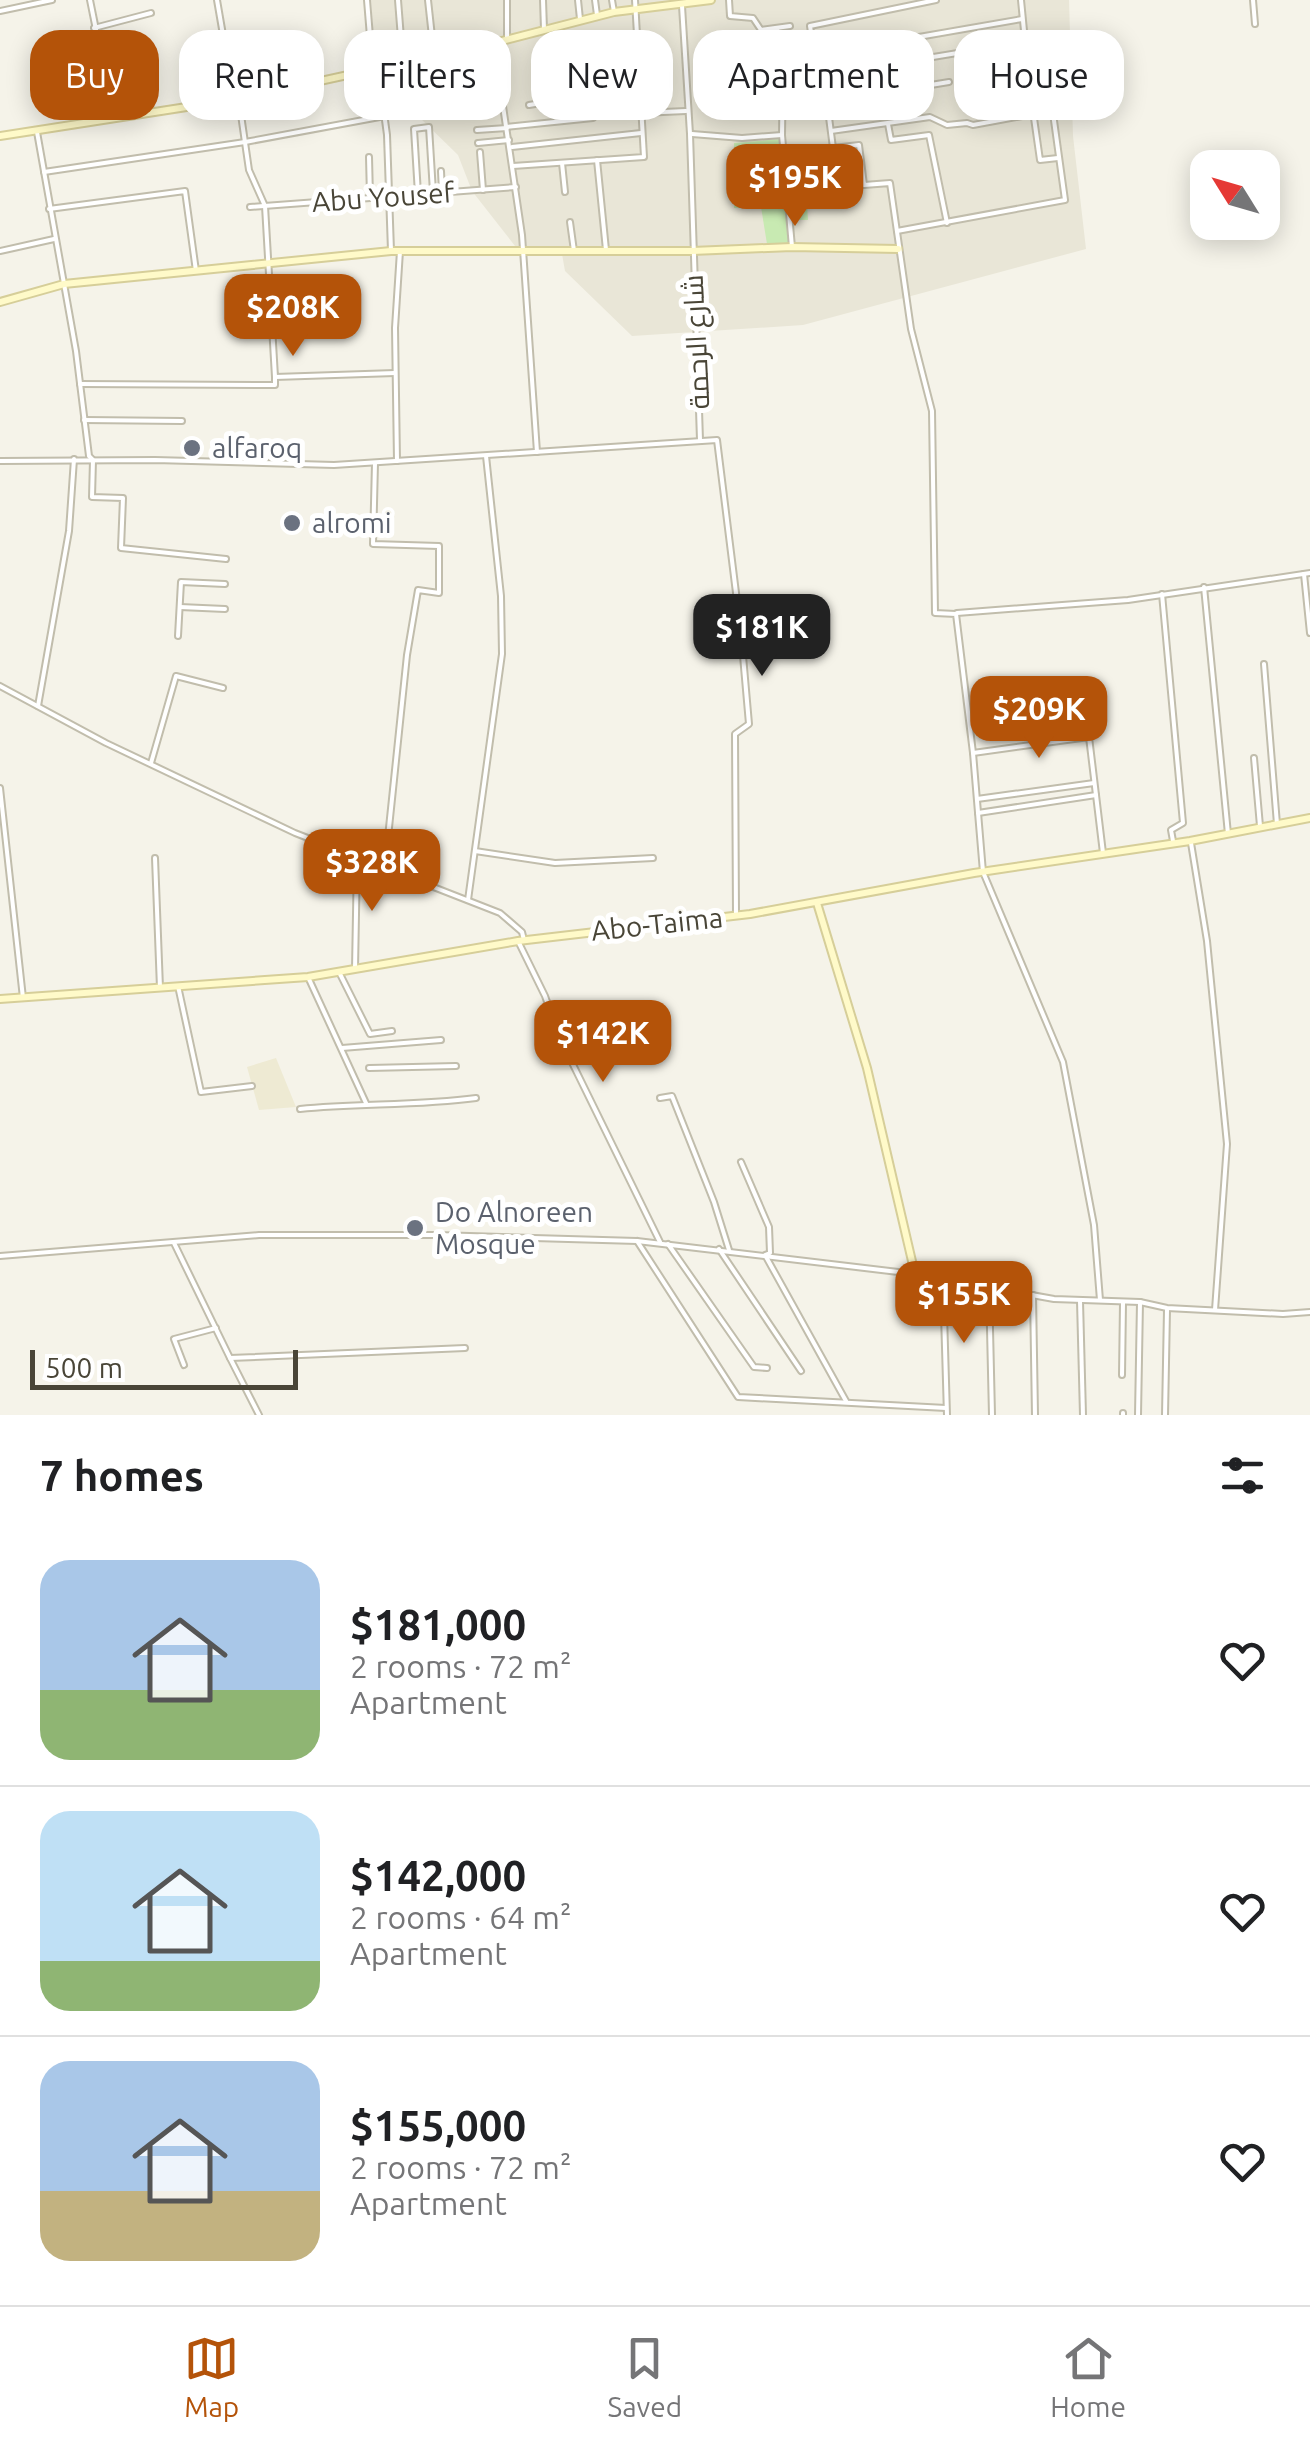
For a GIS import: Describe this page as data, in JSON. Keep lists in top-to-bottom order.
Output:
{
  "streets": {
    "street": ["Abu Yousef", "شارع الرحمة", "Abo-Taima"]
  },
  "places": ["alfaroq", "alromi", "Do Alnoreen Mosque"],
  "scale_bar": "500 m",
  "north": "top left",
  "page": {
    "chip": [
      "Buy",
      "Rent",
      "Filters",
      "New",
      "Apartment",
      "House"
    ],
    "price": [
      "$195K",
      "$208K",
      "$181K",
      "$209K",
      "$328K",
      "$142K",
      "$155K"
    ],
    "scale": "500 m",
    "heading": "7 homes",
    "list": [
      {
        "name": "$181,000",
        "note": "2 rooms · 72 m² · Apartment"
      },
      {
        "name": "$142,000",
        "note": "2 rooms · 64 m² · Apartment"
      },
      {
        "name": "$155,000",
        "note": "2 rooms · 72 m² · Apartment"
      }
    ],
    "tabs": ["Map", "Saved", "Home"]
  }
}
